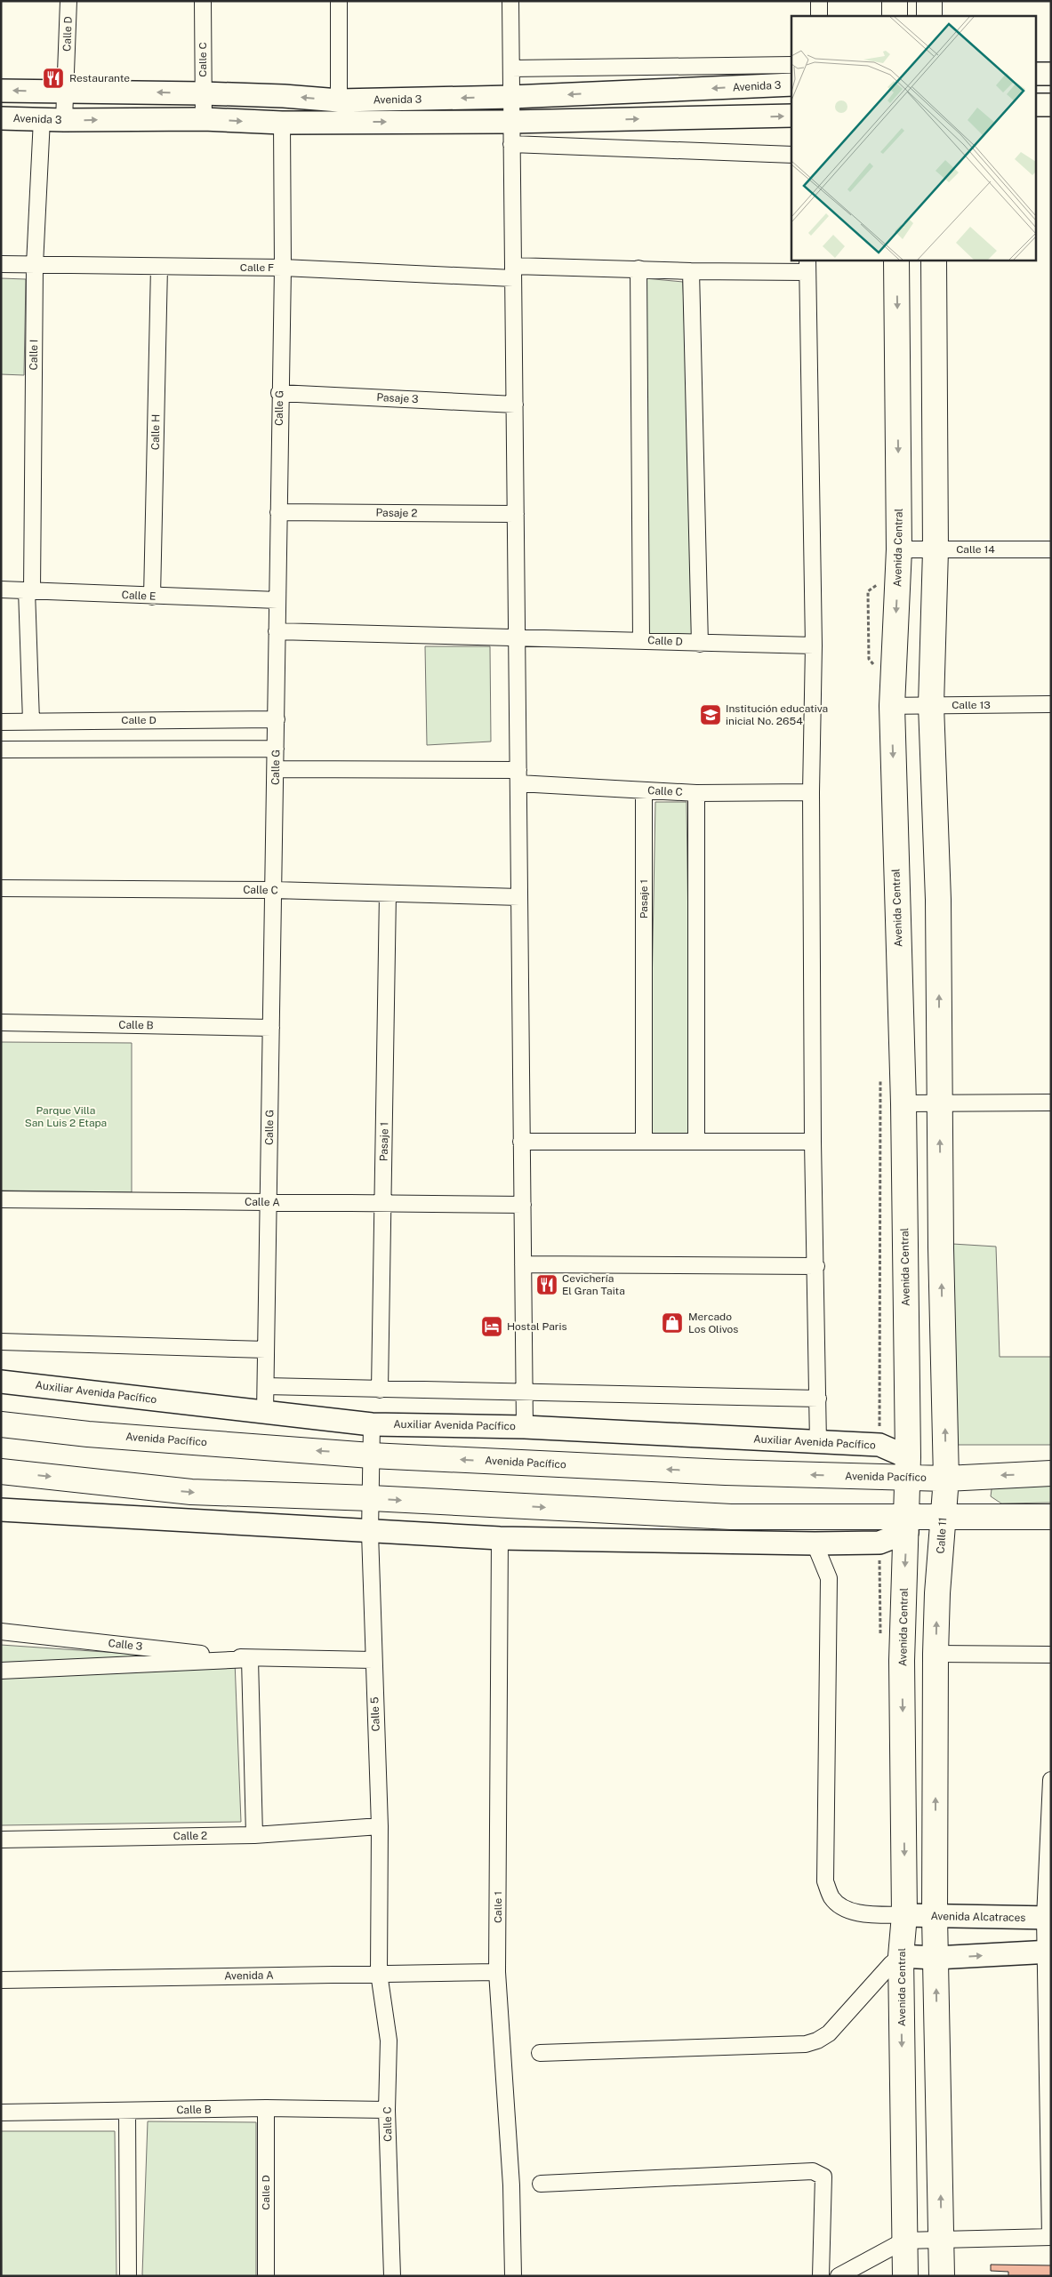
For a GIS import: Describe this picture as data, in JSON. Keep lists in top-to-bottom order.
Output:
{
  "streets": {
    "main road": [
      "Avenida 3",
      "Avenida Central",
      "Auxiliar Avenida Pacífico",
      "Avenida Pacífico",
      "Calle 11",
      "Avenida Alcatraces"
    ],
    "street": [
      "Calle D",
      "Calle C",
      "Calle F",
      "Calle I",
      "Pasaje 3",
      "Calle G",
      "Calle H",
      "Pasaje 2",
      "Calle 14",
      "Calle E",
      "Calle 13",
      "Pasaje 1",
      "Calle B",
      "Calle A",
      "Calle 3",
      "Calle 5",
      "Calle 2",
      "Calle 1",
      "Avenida A"
    ]
  },
  "crossings": [
    ["Calle D", "Avenida 3"],
    ["Calle D", "Calle I"],
    ["Calle D", "Calle G"],
    ["Calle D", "Calle B"],
    ["Calle C", "Avenida 3"],
    ["Calle C", "Calle G"],
    ["Calle C", "Pasaje 1"],
    ["Calle C", "Calle B"],
    ["Calle C", "Calle 5"],
    ["Calle C", "Avenida A"],
    ["Avenida 3", "Calle I"],
    ["Avenida 3", "Calle G"],
    ["Calle F", "Calle I"],
    ["Calle F", "Calle G"],
    ["Calle F", "Calle H"],
    ["Calle I", "Calle E"],
    ["Pasaje 3", "Calle G"],
    ["Calle G", "Pasaje 2"],
    ["Calle G", "Calle E"],
    ["Calle G", "Calle B"],
    ["Calle G", "Calle A"],
    ["Calle G", "Auxiliar Avenida Pacífico"],
    ["Calle H", "Calle E"],
    ["Avenida Central", "Calle 14"],
    ["Avenida Central", "Calle 13"],
    ["Avenida Central", "Auxiliar Avenida Pacífico"],
    ["Avenida Central", "Avenida Pacífico"],
    ["Avenida Central", "Avenida Alcatraces"],
    ["Pasaje 1", "Calle A"],
    ["Auxiliar Avenida Pacífico", "Avenida Pacífico"],
    ["Avenida Pacífico", "Calle 11"],
    ["Avenida Pacífico", "Calle 5"],
    ["Calle 3", "Calle 5"],
    ["Calle 5", "Calle 2"],
    ["Calle 5", "Avenida A"],
    ["Calle 1", "Avenida A"]
  ],
  "one_way": ["Calle 11"],
  "parks": ["Parque Villa San Luis 2 Etapa"],
  "places": {
    "restaurant": ["Restaurante", "Cevichería El Gran Taita"],
    "school or university": ["Institución educativa inicial No. 2654"],
    "shop": ["Mercado Los Olivos"],
    "hotel": ["Hostal Paris"]
  }
}
